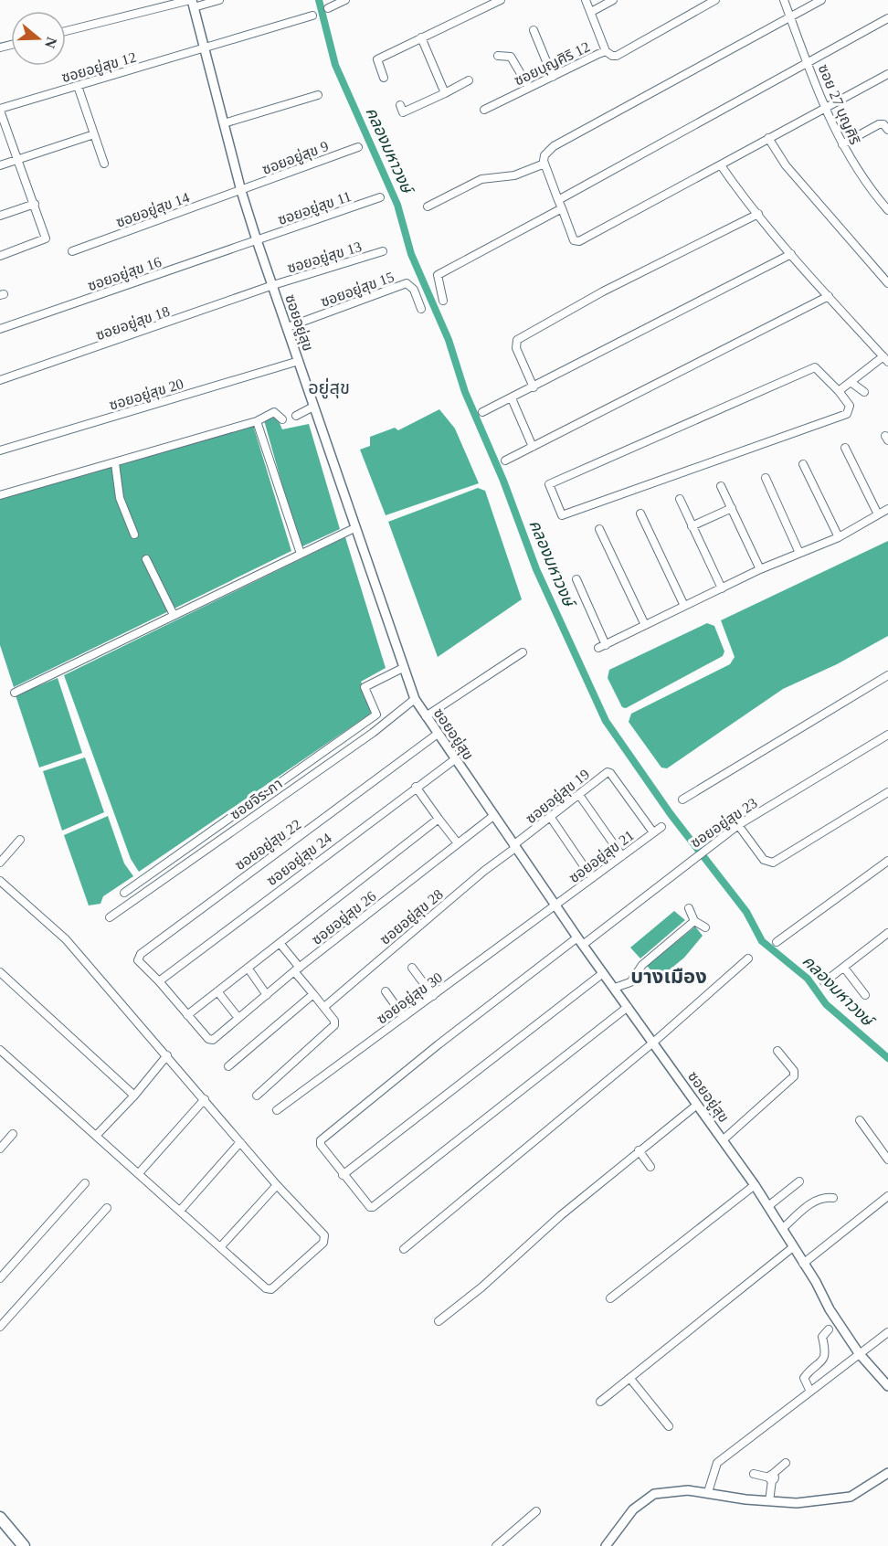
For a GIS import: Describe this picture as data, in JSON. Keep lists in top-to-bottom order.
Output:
{
  "streets": {
    "street": [
      "ซอยบุญศิริ 12",
      "ซอยอยู่สุข 12",
      "ซอย 27 บุญศิริ",
      "ซอยอยู่สุข 9",
      "ซอยอยู่สุข 11",
      "ซอยอยู่สุข 14",
      "ซอยอยู่สุข 13",
      "ซอยอยู่สุข 16",
      "ซอยอยู่สุข 15",
      "ซอยอยู่สุข 18",
      "ซอยอยู่สุข",
      "ซอยอยู่สุข 20",
      "ซอยอยู่สุข 19",
      "ซอยจิระภา",
      "ซอยอยู่สุข 23",
      "ซอยอยู่สุข 22",
      "ซอยอยู่สุข 21",
      "ซอยอยู่สุข 24",
      "ซอยอยู่สุข 28",
      "ซอยอยู่สุข 26",
      "ซอยอยู่สุข 30"
    ]
  },
  "crossings": [
    ["ซอยอยู่สุข 12", "ซอยอยู่สุข"],
    ["ซอยอยู่สุข 9", "ซอยอยู่สุข 14"],
    ["ซอยอยู่สุข 9", "ซอยอยู่สุข"],
    ["ซอยอยู่สุข 11", "ซอยอยู่สุข 16"],
    ["ซอยอยู่สุข 11", "ซอยอยู่สุข"],
    ["ซอยอยู่สุข 14", "ซอยอยู่สุข"],
    ["ซอยอยู่สุข 13", "ซอยอยู่สุข 18"],
    ["ซอยอยู่สุข 13", "ซอยอยู่สุข"],
    ["ซอยอยู่สุข 16", "ซอยอยู่สุข"],
    ["ซอยอยู่สุข 15", "ซอยอยู่สุข"],
    ["ซอยอยู่สุข 18", "ซอยอยู่สุข"],
    ["ซอยอยู่สุข", "ซอยอยู่สุข 20"],
    ["ซอยอยู่สุข", "ซอยอยู่สุข 19"],
    ["ซอยอยู่สุข", "ซอยจิระภา"],
    ["ซอยอยู่สุข", "ซอยอยู่สุข 23"],
    ["ซอยอยู่สุข", "ซอยอยู่สุข 22"],
    ["ซอยอยู่สุข", "ซอยอยู่สุข 21"],
    ["ซอยอยู่สุข", "ซอยอยู่สุข 24"],
    ["ซอยอยู่สุข", "ซอยอยู่สุข 28"],
    ["ซอยอยู่สุข", "ซอยอยู่สุข 26"],
    ["ซอยอยู่สุข", "ซอยอยู่สุข 30"],
    ["ซอยอยู่สุข 19", "ซอยอยู่สุข 21"],
    ["ซอยอยู่สุข 19", "ซอยอยู่สุข 28"],
    ["ซอยอยู่สุข 22", "ซอยอยู่สุข 24"],
    ["ซอยอยู่สุข 21", "ซอยอยู่สุข 30"]
  ],
  "districts": ["อยู่สุข", "บางเมือง"],
  "water": ["คลองมหาวงษ์"],
  "north": "right"
}
